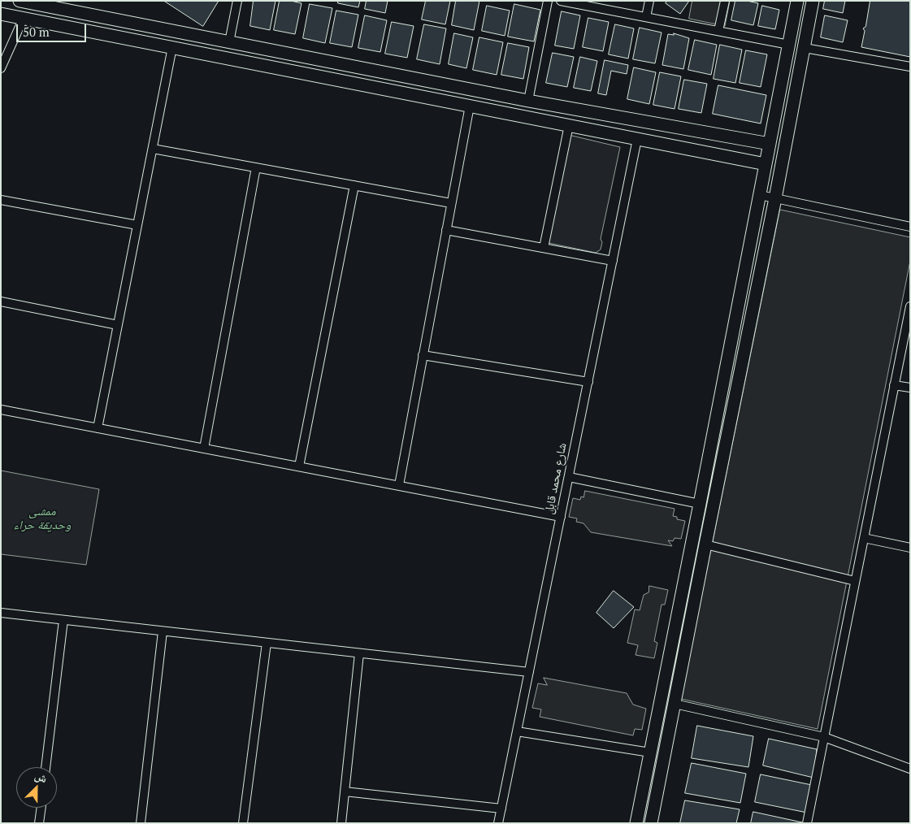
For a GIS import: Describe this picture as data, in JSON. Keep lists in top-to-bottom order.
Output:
{
  "streets": {
    "street": ["شارع محمد قابل"]
  },
  "parks": ["ممشى وحديقة حراء"],
  "scale_bar": "50 m",
  "north": "top right"
}
